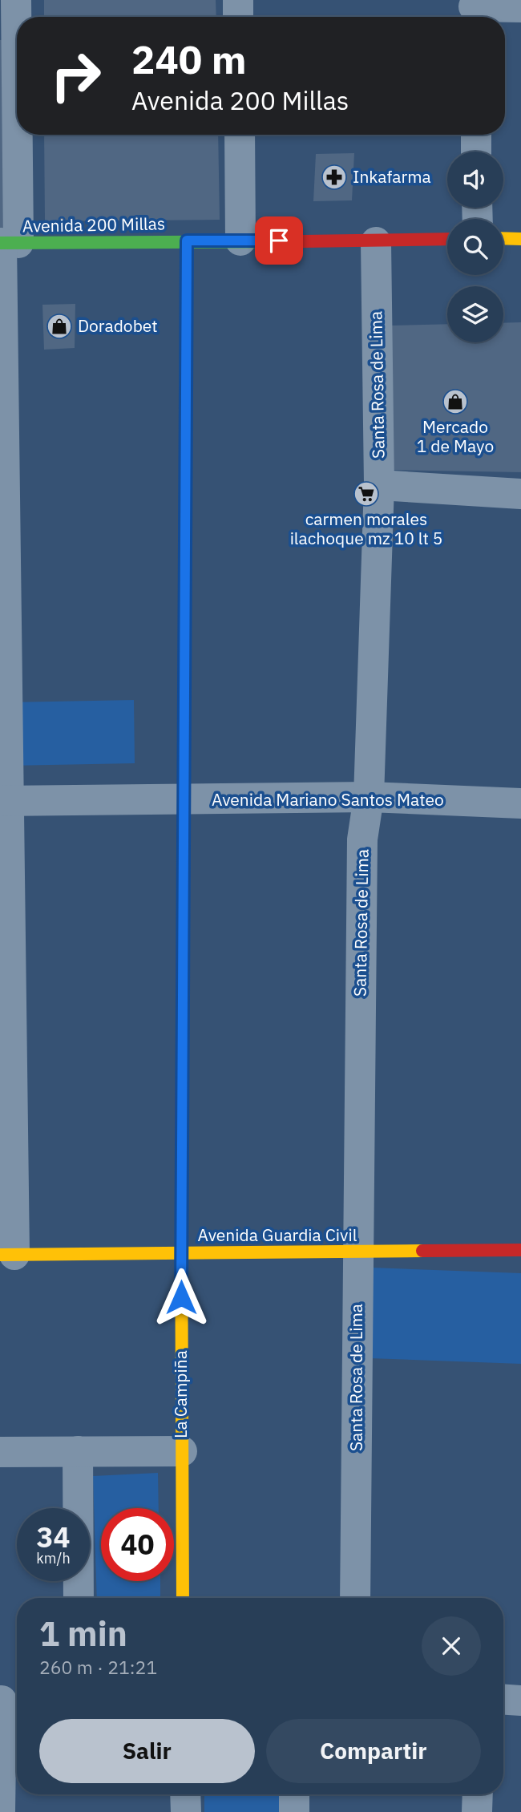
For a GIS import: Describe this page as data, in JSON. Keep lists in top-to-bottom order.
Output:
{
  "streets": {
    "street": [
      "Avenida 200 Millas",
      "Santa Rosa de Lima",
      "Avenida Mariano Santos Mateo",
      "Avenida Guardia Civil",
      "La Campiña"
    ]
  },
  "crossings": [
    ["Avenida 200 Millas", "Santa Rosa de Lima"],
    ["Avenida 200 Millas", "La Campiña"],
    ["Santa Rosa de Lima", "Avenida Mariano Santos Mateo"],
    ["Santa Rosa de Lima", "Avenida Guardia Civil"],
    ["Avenida Mariano Santos Mateo", "La Campiña"],
    ["Avenida Guardia Civil", "La Campiña"]
  ],
  "places": {
    "pharmacy": ["Inkafarma"],
    "shop": ["Doradobet", "Mercado 1 de Mayo"],
    "supermarket": ["carmen morales ilachoque mz 10 lt 5"]
  },
  "page": {
    "turn": ["240 m", "Avenida 200 Millas"],
    "speed": "34 km/h",
    "limit": "40",
    "heading": ["1 min", "260 m · 21:21"],
    "buttons": ["Salir", "Compartir"]
  }
}
